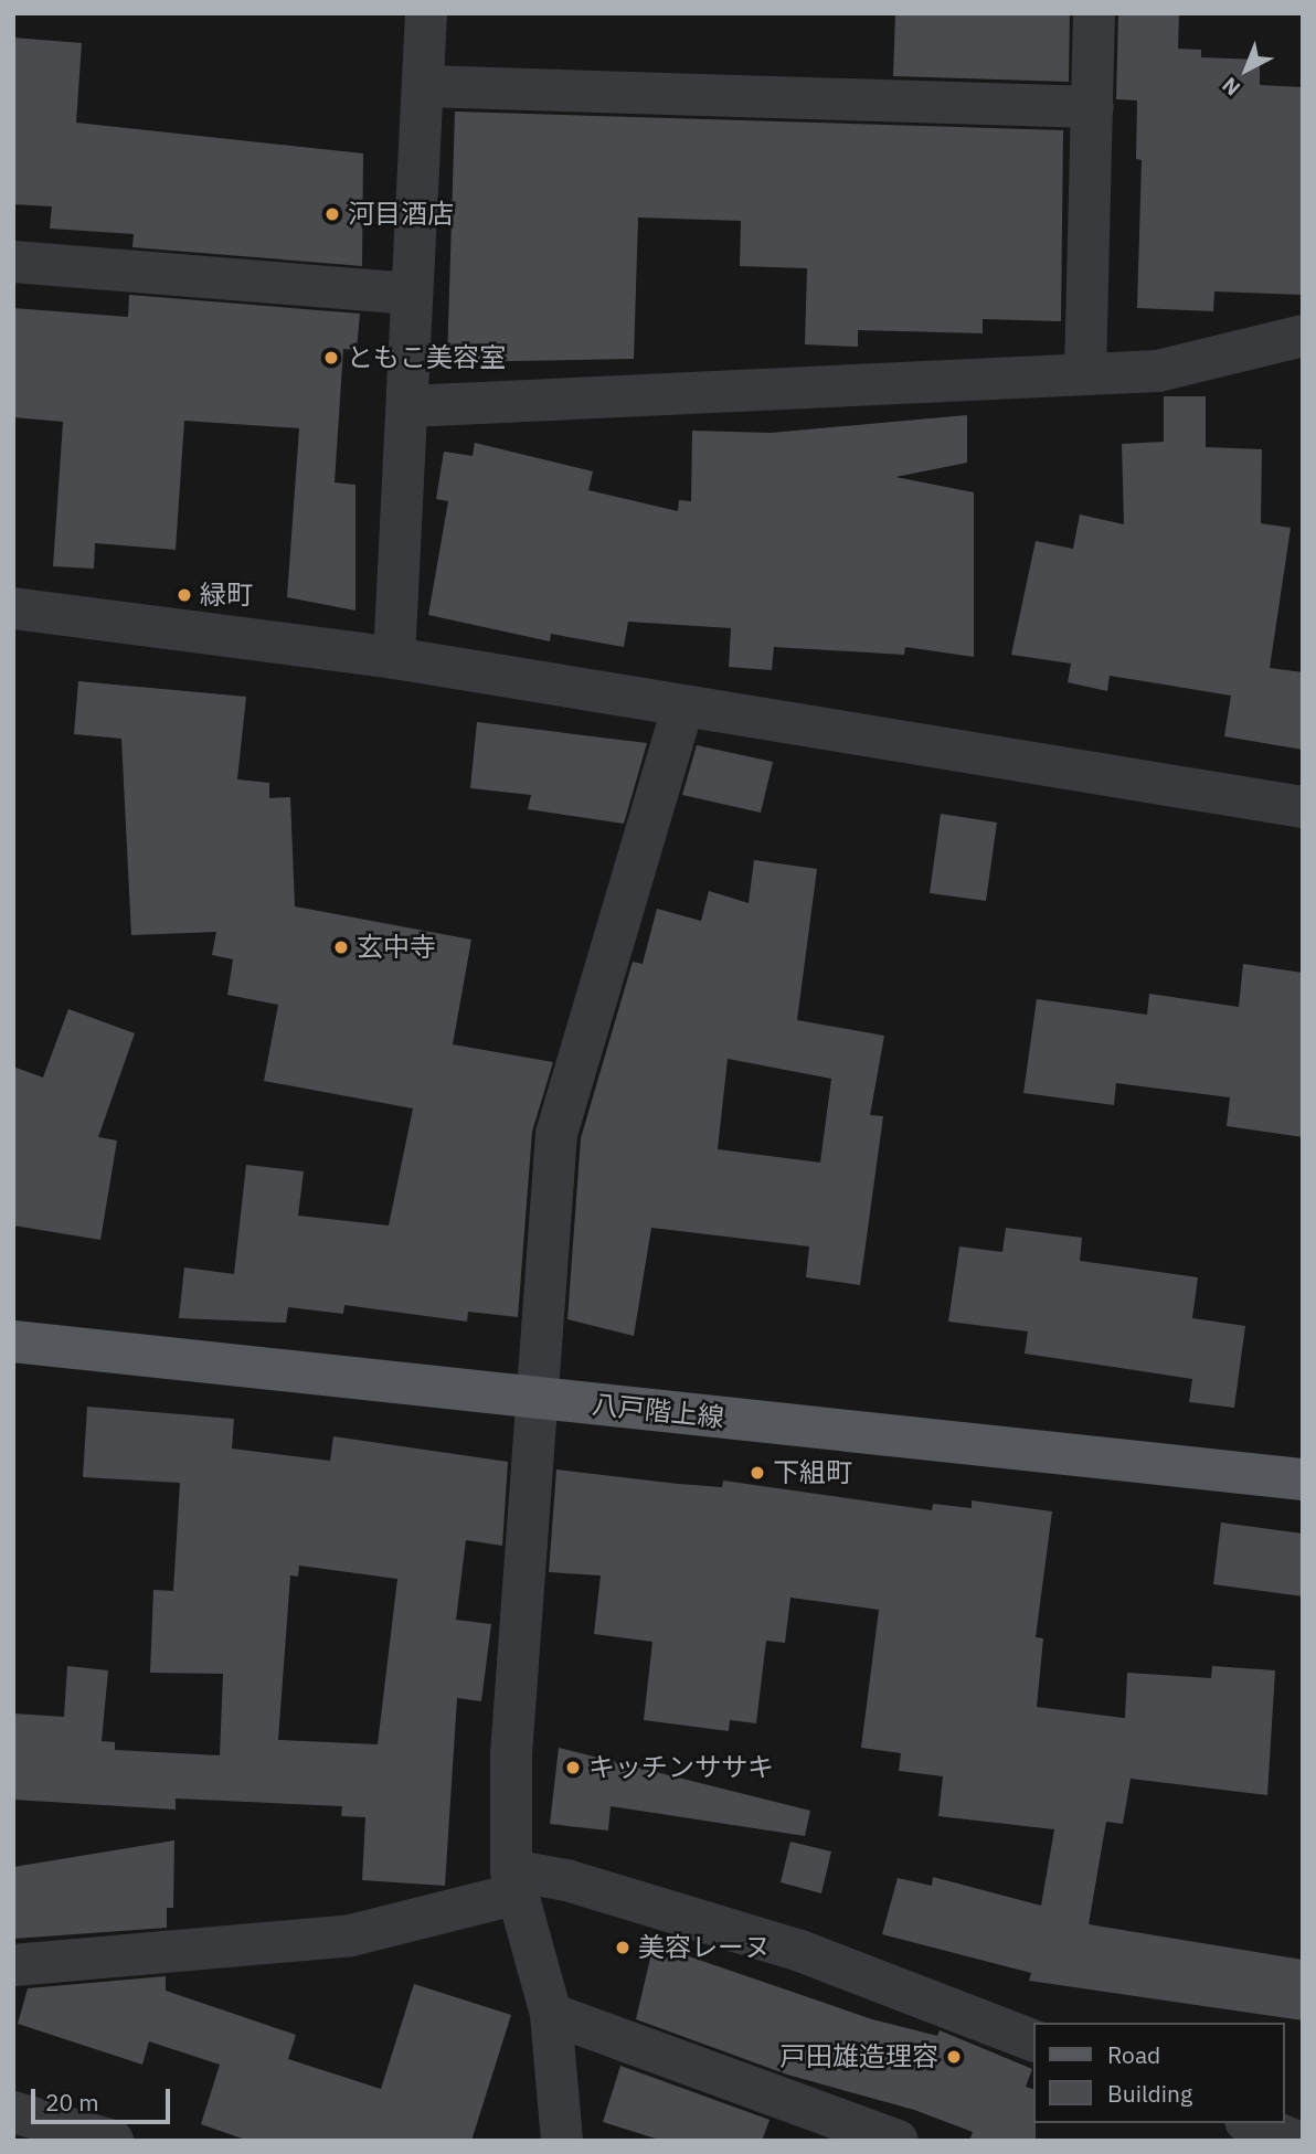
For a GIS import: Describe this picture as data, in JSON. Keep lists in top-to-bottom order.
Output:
{
  "streets": {
    "main road": ["八戸階上線"]
  },
  "places": [
    "河目酒店",
    "ともこ美容室",
    "緑町",
    "玄中寺",
    "下組町",
    "キッチンササキ",
    "美容レーヌ",
    "戸田雄造理容"
  ],
  "legend": ["Road", "Building"],
  "scale_bar": "20 m",
  "north": "bottom left"
}
